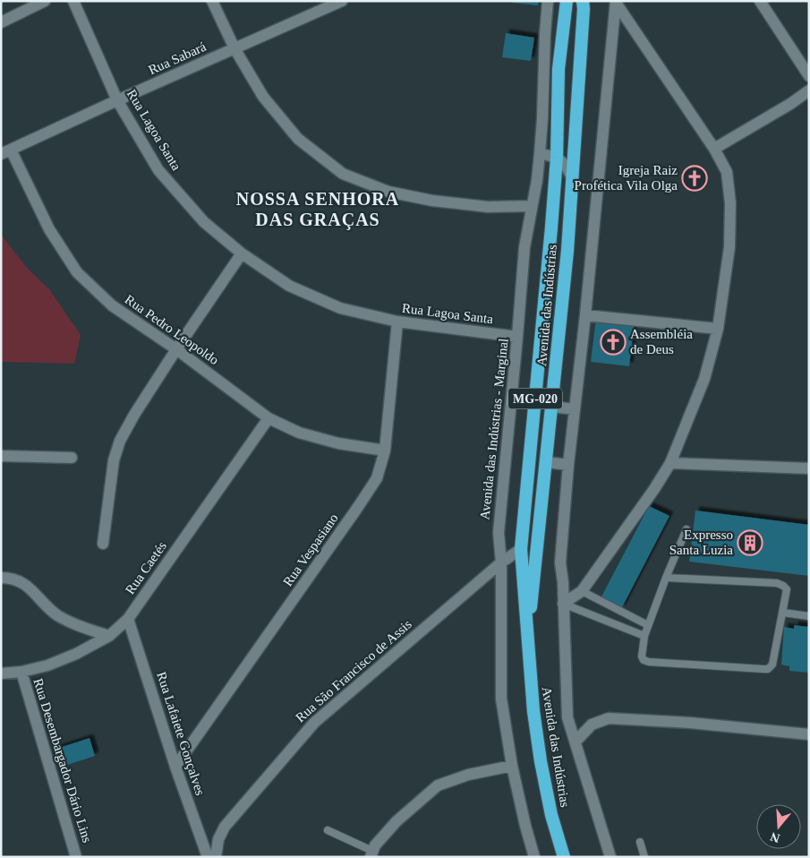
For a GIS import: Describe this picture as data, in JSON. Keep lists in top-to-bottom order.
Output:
{
  "streets": {
    "highway": ["Avenida das Indústrias", "MG-020"],
    "street": [
      "Rua Sabará",
      "Rua Lagoa Santa",
      "Rua Pedro Leopoldo",
      "Avenida das Indústrias - Marginal",
      "Rua Vespasiano",
      "Rua Caetés",
      "Rua São Francisco de Assis",
      "Rua Lafaiete Gonçalves",
      "Rua Desembargador Dário Lins"
    ]
  },
  "crossings": [
    ["Rua Sabará", "Rua Lagoa Santa"],
    ["Rua Sabará", "Rua Pedro Leopoldo"],
    ["Rua Lagoa Santa", "Avenida das Indústrias - Marginal"],
    ["Rua Lagoa Santa", "Rua Vespasiano"],
    ["Avenida das Indústrias", "Rua São Francisco de Assis"],
    ["Rua Pedro Leopoldo", "Rua Vespasiano"],
    ["Rua Pedro Leopoldo", "Rua Caetés"],
    ["Avenida das Indústrias - Marginal", "Rua São Francisco de Assis"],
    ["Rua Vespasiano", "Rua Lafaiete Gonçalves"],
    ["Rua Caetés", "Rua Lafaiete Gonçalves"],
    ["Rua Caetés", "Rua Desembargador Dário Lins"]
  ],
  "districts": ["NOSSA SENHORA DAS GRAÇAS"],
  "places": {
    "church": ["Igreja Raiz Profética Vila Olga", "Assembléia de Deus"],
    "building": ["Expresso Santa Luzia"]
  },
  "north": "bottom"
}
